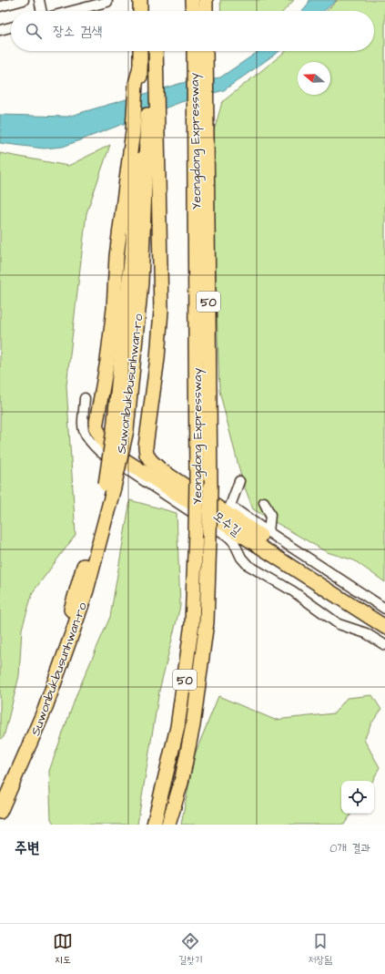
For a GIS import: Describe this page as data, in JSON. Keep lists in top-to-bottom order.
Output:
{
  "streets": {
    "highway": ["Yeongdong Expressway", "50", "Suwonbukbusunhwan-ro"],
    "street": ["모수길"]
  },
  "north": "left",
  "page": {
    "search": "장소 검색",
    "heading": ["주변", "0개 결과"],
    "nav": ["지도", "길찾기", "저장됨"]
  }
}
